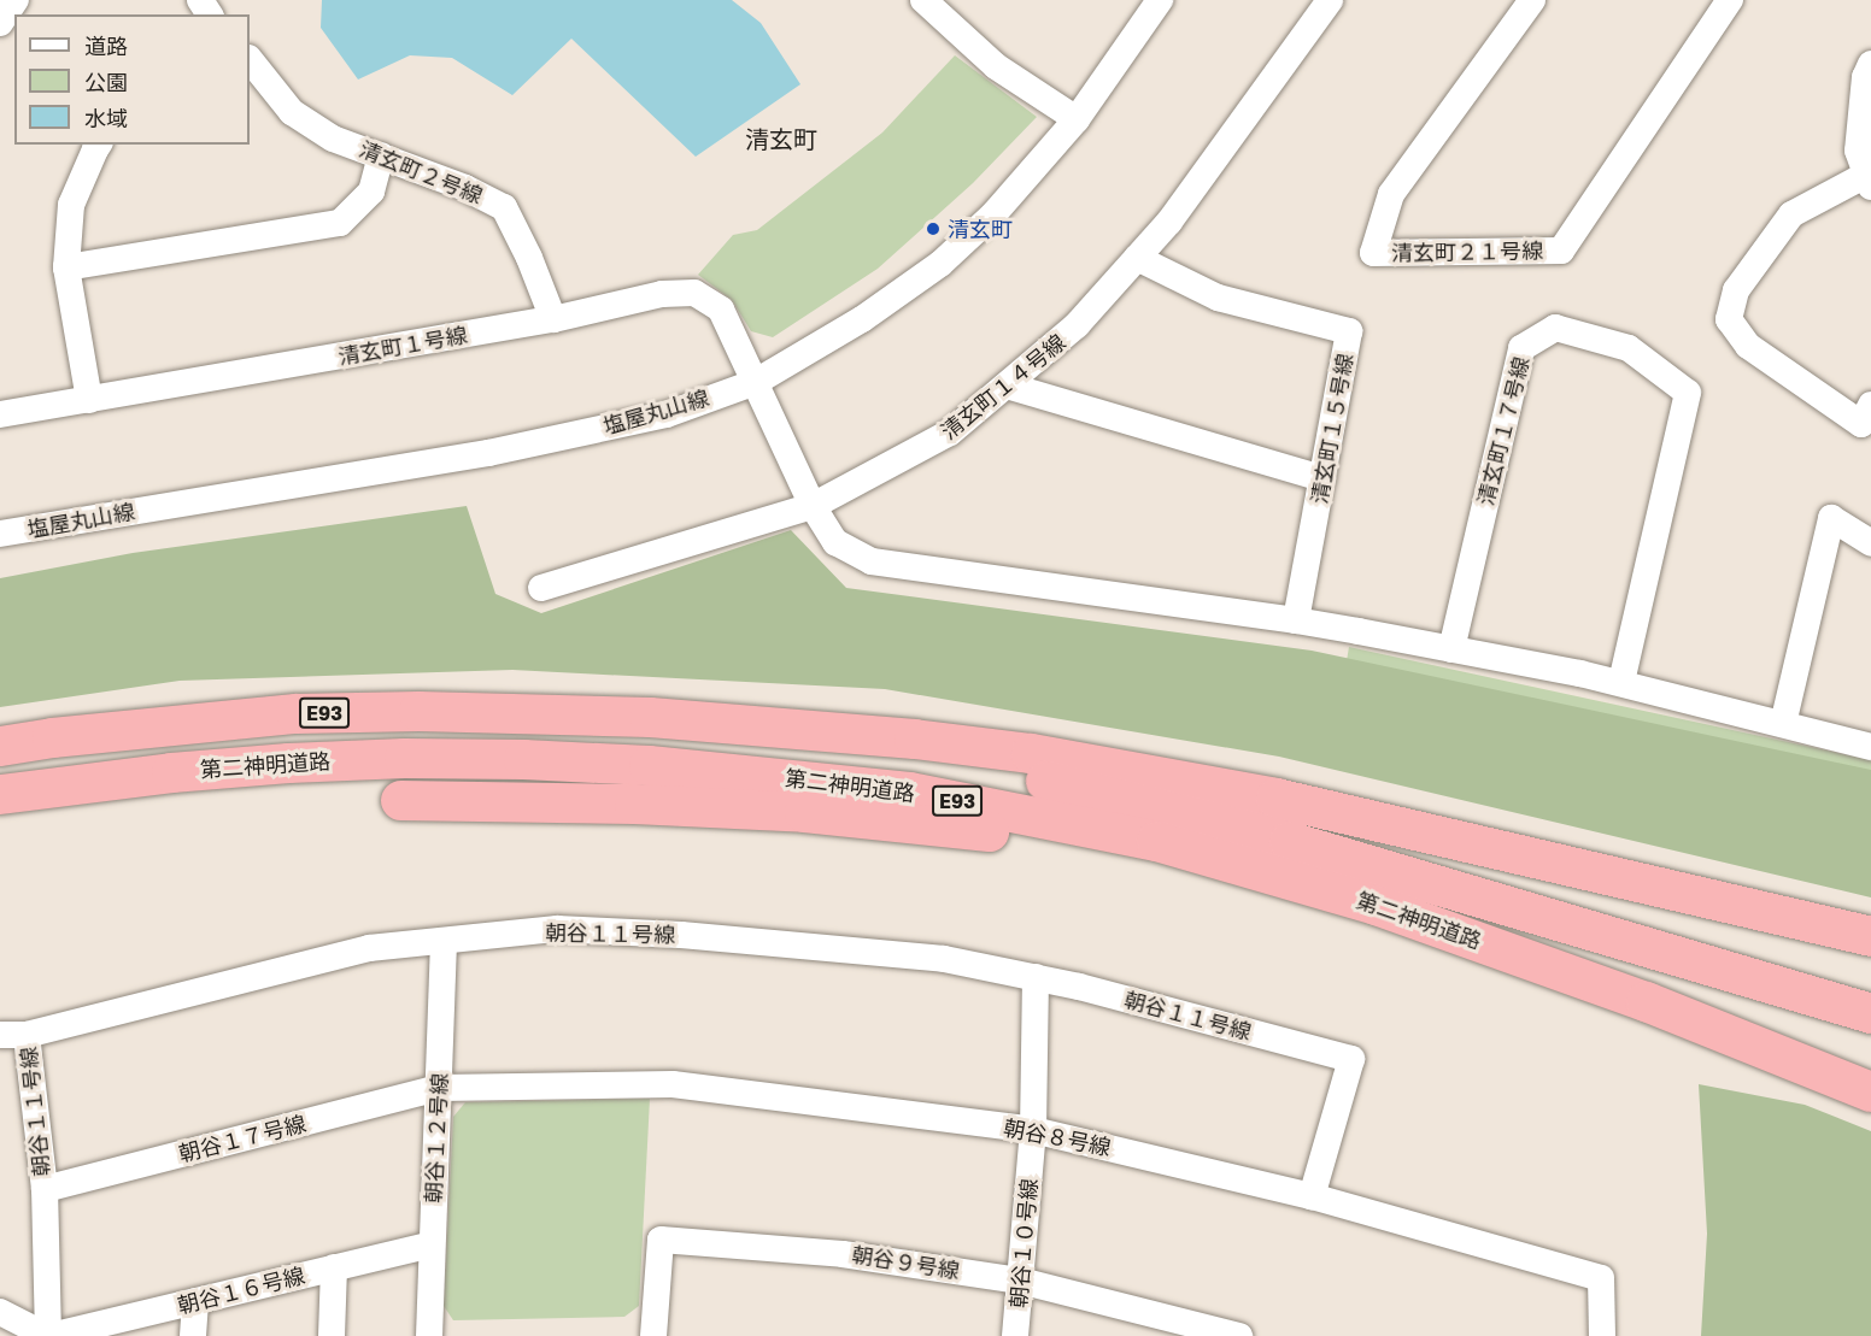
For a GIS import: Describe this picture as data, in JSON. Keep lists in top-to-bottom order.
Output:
{
  "streets": {
    "highway": ["E93", "第二神明道路"],
    "street": [
      "清玄町２号線",
      "清玄町２１号線",
      "清玄町１号線",
      "清玄町１４号線",
      "塩屋丸山線",
      "清玄町１５号線",
      "清玄町１７号線",
      "朝谷１１号線",
      "朝谷８号線",
      "朝谷１７号線",
      "朝谷１２号線",
      "朝谷１０号線",
      "朝谷９号線",
      "朝谷１６号線"
    ]
  },
  "crossings": [
    ["清玄町２号線", "清玄町１号線"],
    ["清玄町１号線", "清玄町１４号線"],
    ["清玄町１号線", "塩屋丸山線"],
    ["清玄町１号線", "清玄町１５号線"],
    ["清玄町１号線", "清玄町１７号線"],
    ["清玄町１４号線", "清玄町１５号線"],
    ["朝谷１１号線", "朝谷８号線"],
    ["朝谷１１号線", "朝谷１７号線"],
    ["朝谷１１号線", "朝谷１２号線"],
    ["朝谷１１号線", "朝谷１０号線"],
    ["朝谷１１号線", "朝谷１６号線"],
    ["朝谷８号線", "朝谷１７号線"],
    ["朝谷８号線", "朝谷１２号線"],
    ["朝谷８号線", "朝谷１０号線"],
    ["朝谷１７号線", "朝谷１２号線"],
    ["朝谷１２号線", "朝谷１６号線"],
    ["朝谷１０号線", "朝谷９号線"]
  ],
  "districts": ["清玄町"],
  "places": ["清玄町"],
  "legend": ["道路", "公園", "水域"]
}
